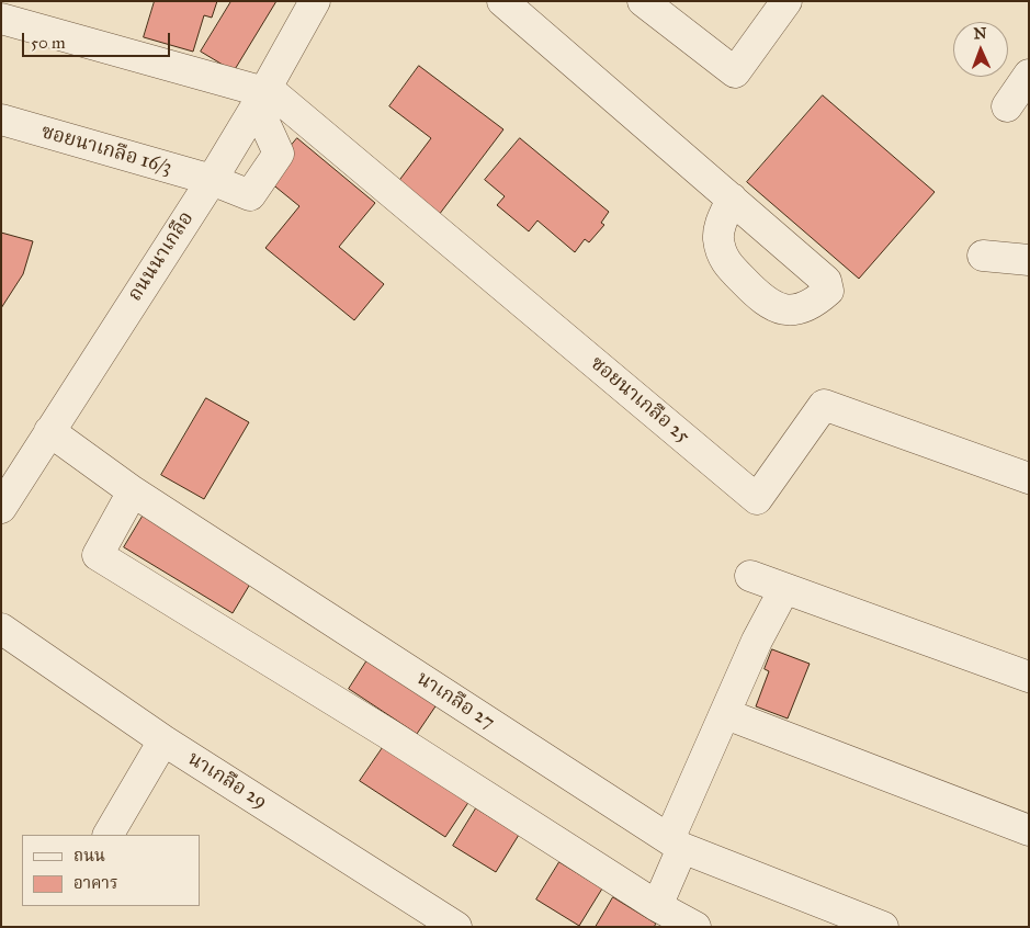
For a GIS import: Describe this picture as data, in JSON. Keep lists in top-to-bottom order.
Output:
{
  "streets": {
    "street": [
      "ซอยนาเกลือ 16/3",
      "ถนนนาเกลือ",
      "ซอยนาเกลือ 25",
      "นาเกลือ 27",
      "นาเกลือ 29"
    ]
  },
  "crossings": [
    ["ซอยนาเกลือ 16/3", "ถนนนาเกลือ"],
    ["ซอยนาเกลือ 16/3", "ซอยนาเกลือ 25"],
    ["ถนนนาเกลือ", "ซอยนาเกลือ 25"],
    ["ถนนนาเกลือ", "นาเกลือ 27"]
  ],
  "legend": ["ถนน", "อาคาร"],
  "scale_bar": "50 m",
  "north": "top"
}
